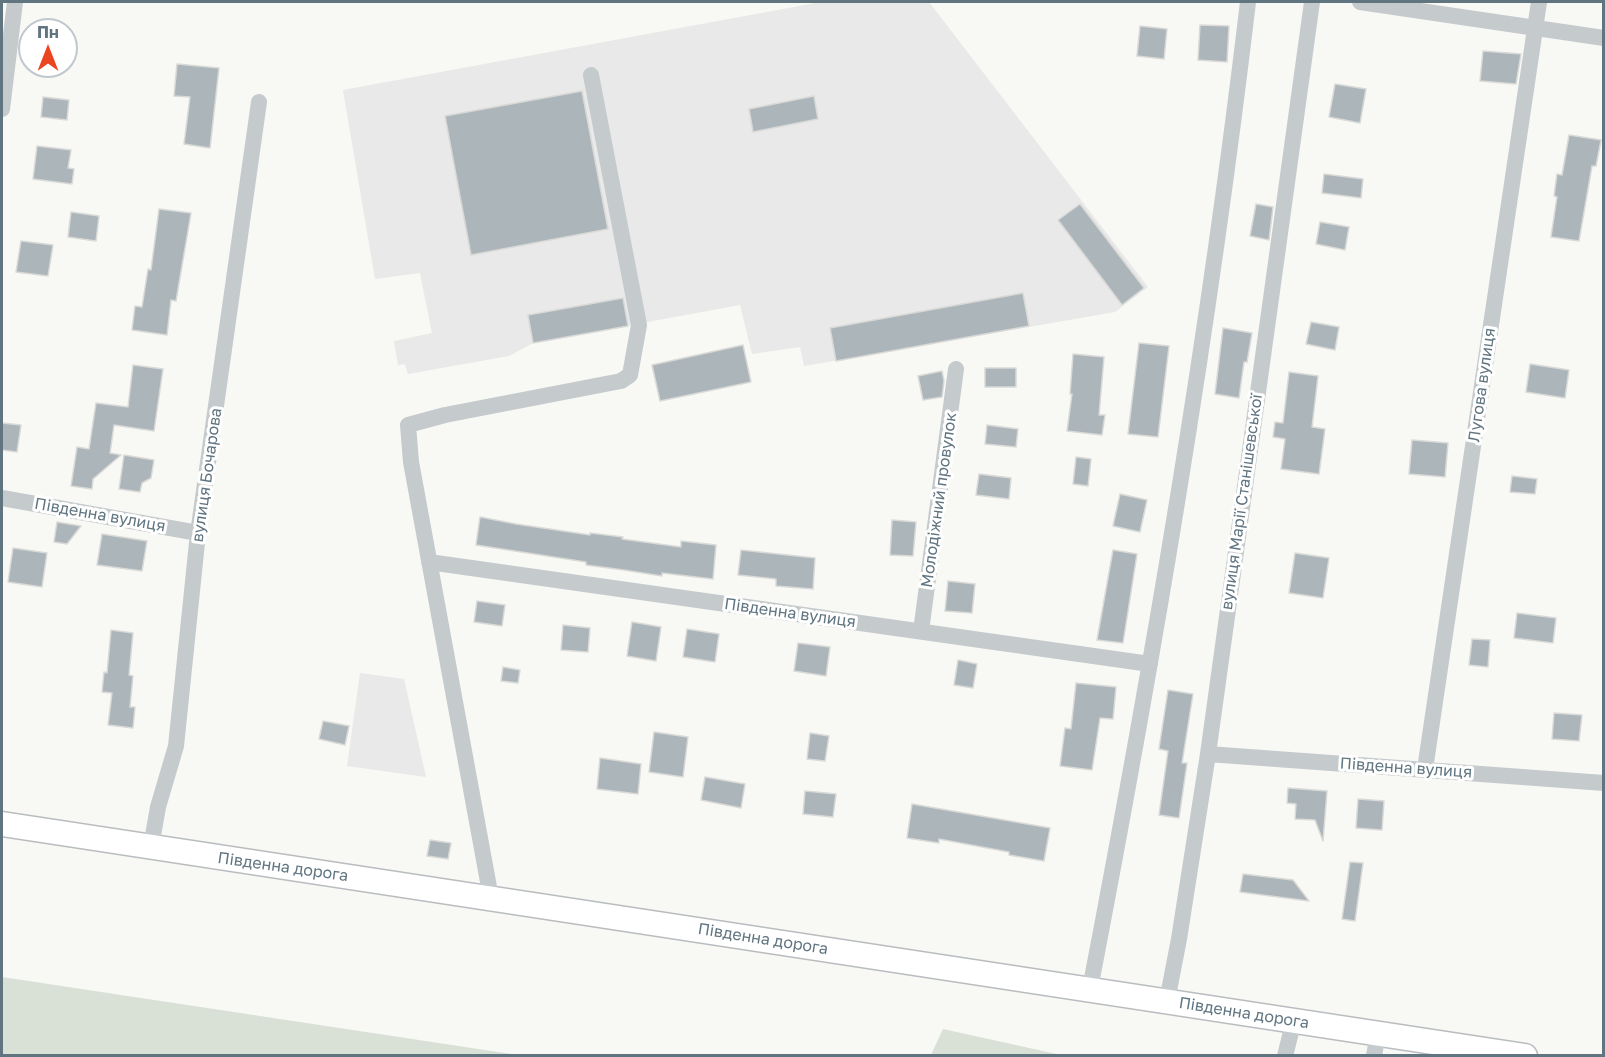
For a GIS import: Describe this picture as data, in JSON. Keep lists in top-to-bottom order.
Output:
{
  "streets": {
    "highway": ["Південна дорога"],
    "street": [
      "Лугова вулиця",
      "вулиця Бочарова",
      "Молодіжний провулок",
      "вулиця Марії Станішевської",
      "Південна вулиця"
    ]
  },
  "crossings": [
    ["Лугова вулиця", "Південна вулиця"],
    ["вулиця Бочарова", "Південна вулиця"],
    ["вулиця Бочарова", "Південна дорога"],
    ["Молодіжний провулок", "Південна вулиця"],
    ["вулиця Марії Станішевської", "Південна вулиця"],
    ["вулиця Марії Станішевської", "Південна дорога"]
  ],
  "north": "top"
}
